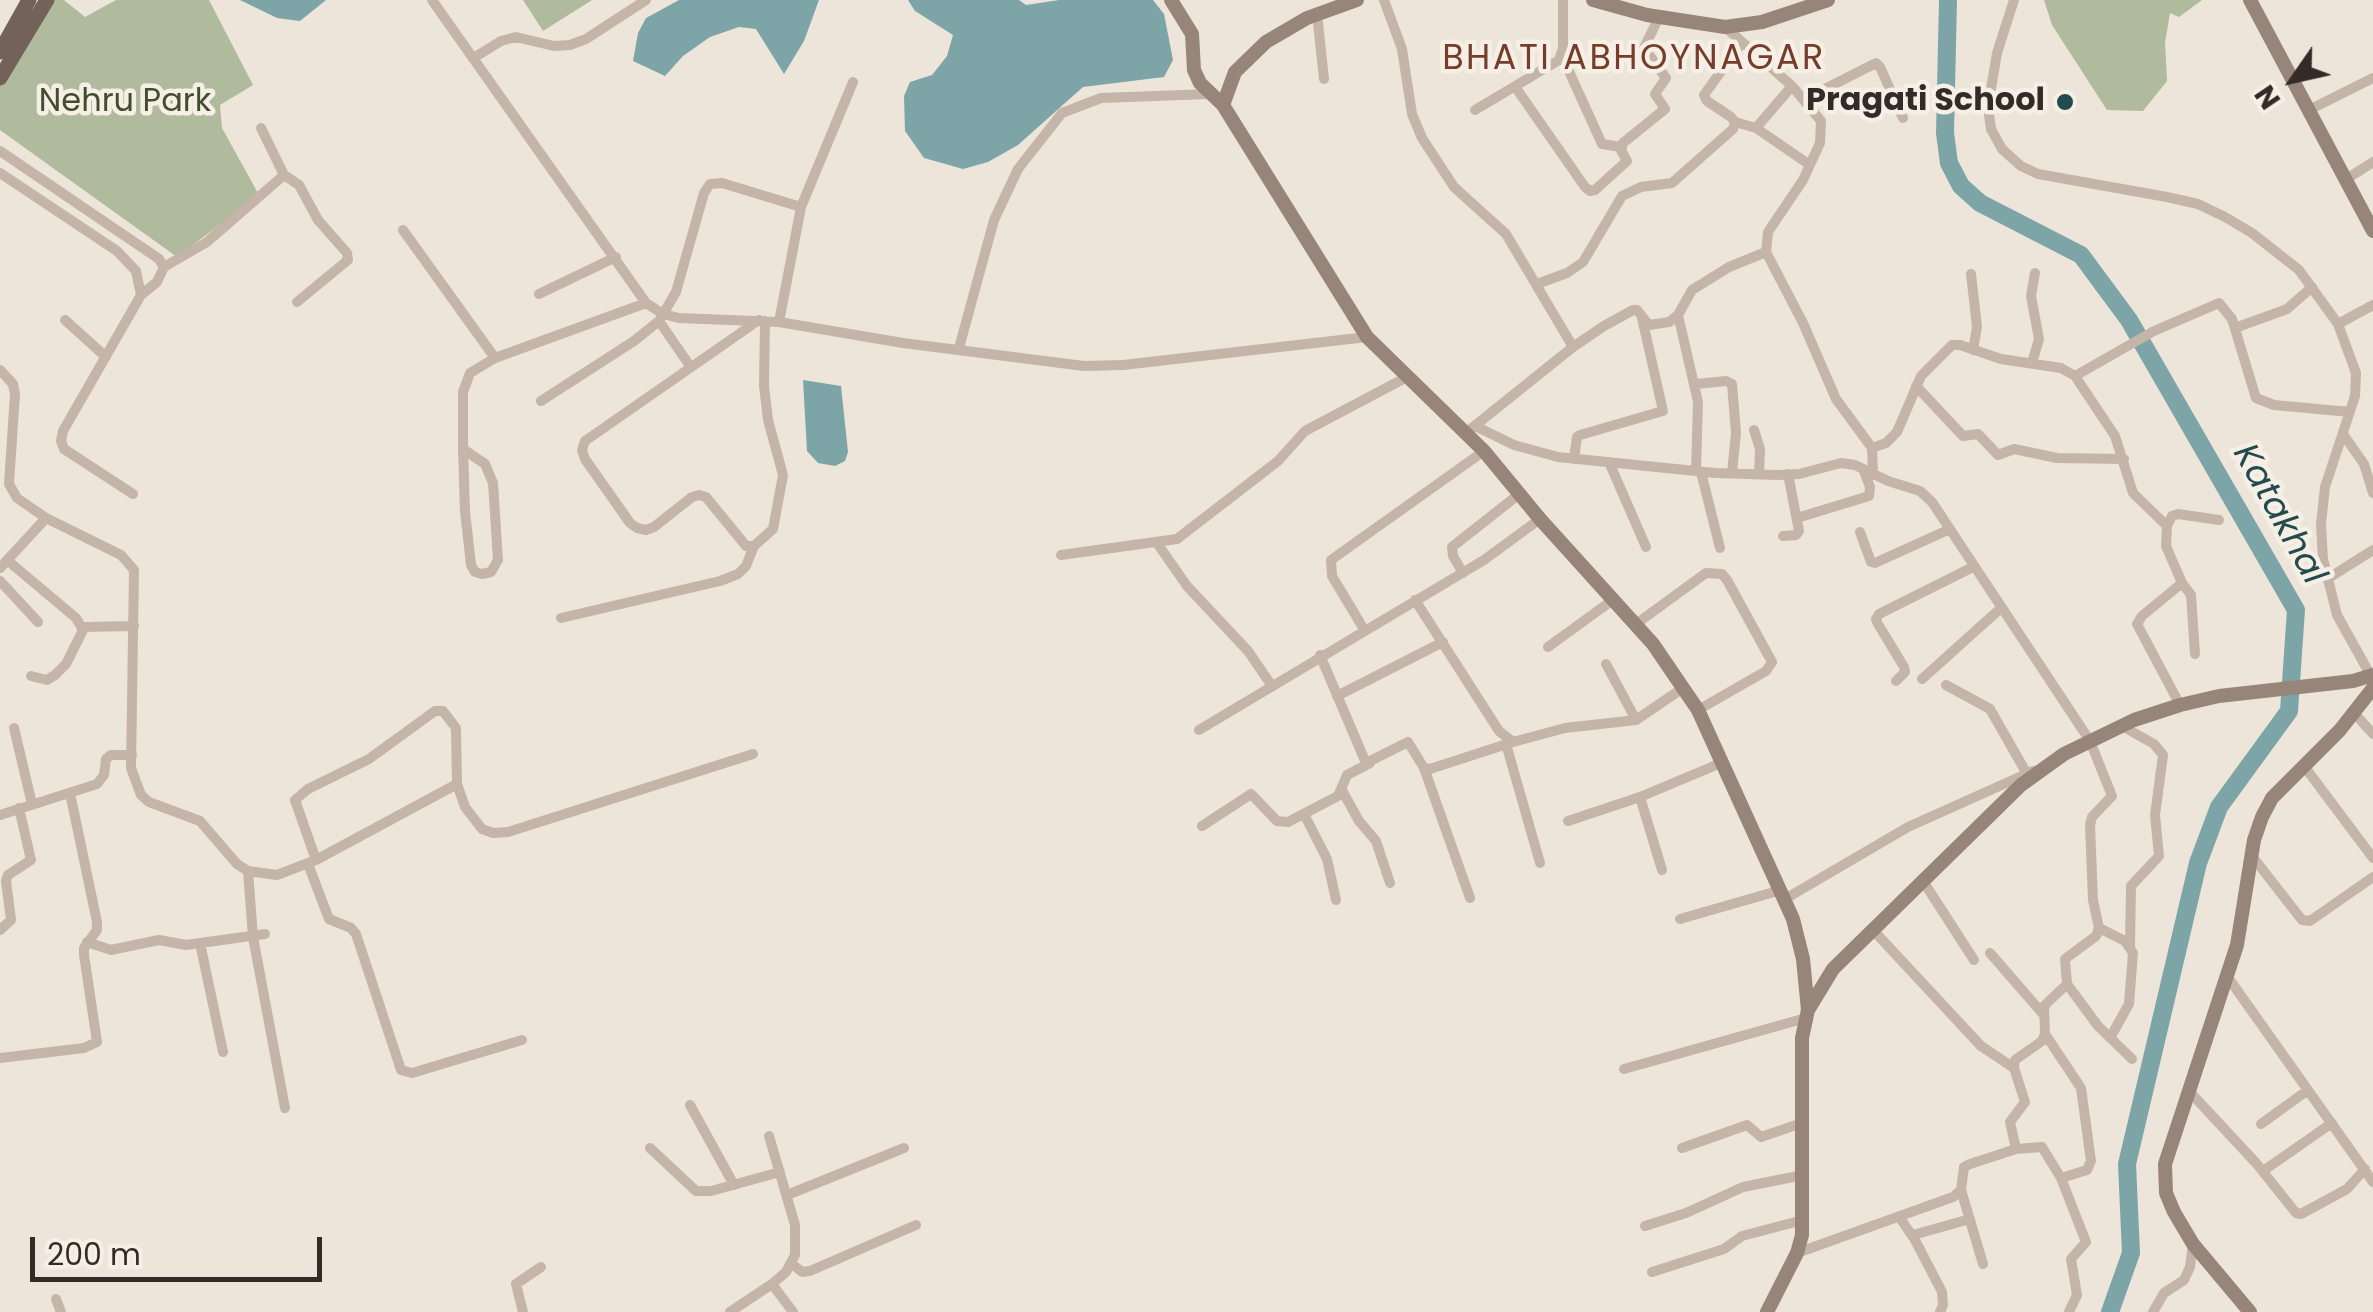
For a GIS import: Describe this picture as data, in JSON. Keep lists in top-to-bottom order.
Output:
{
  "districts": ["BHATI ABHOYNAGAR"],
  "water": ["Katakhal"],
  "parks": ["Nehru Park"],
  "places": ["Pragati School"],
  "scale_bar": "200 m",
  "north": "bottom left"
}
